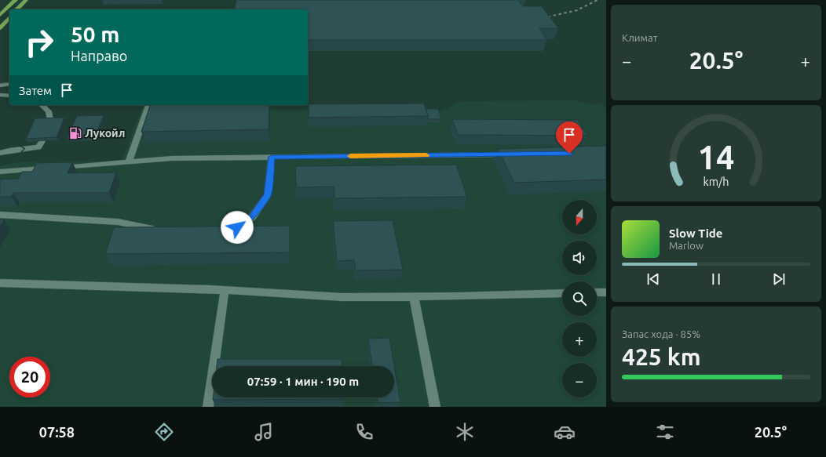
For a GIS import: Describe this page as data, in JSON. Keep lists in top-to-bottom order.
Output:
{
  "places": {
    "fuel station": ["Лукойл"]
  },
  "north": "bottom",
  "page": {
    "tile": [
      "Климат",
      ["Запас хода · 85%", "425 km"]
    ],
    "turn": ["50 m", "Направо"],
    "heat": ["−", "20.5°", "+"],
    "then": "Затем",
    "map_buttons": ["+", "−"],
    "song": ["Slow Tide", "Marlow"],
    "limit": "20",
    "trip": "07:59 · 1 мин · 190 m",
    "tabs": ["07:58", "20.5°"],
    "gauge": ["14", "km/h"]
  }
}
